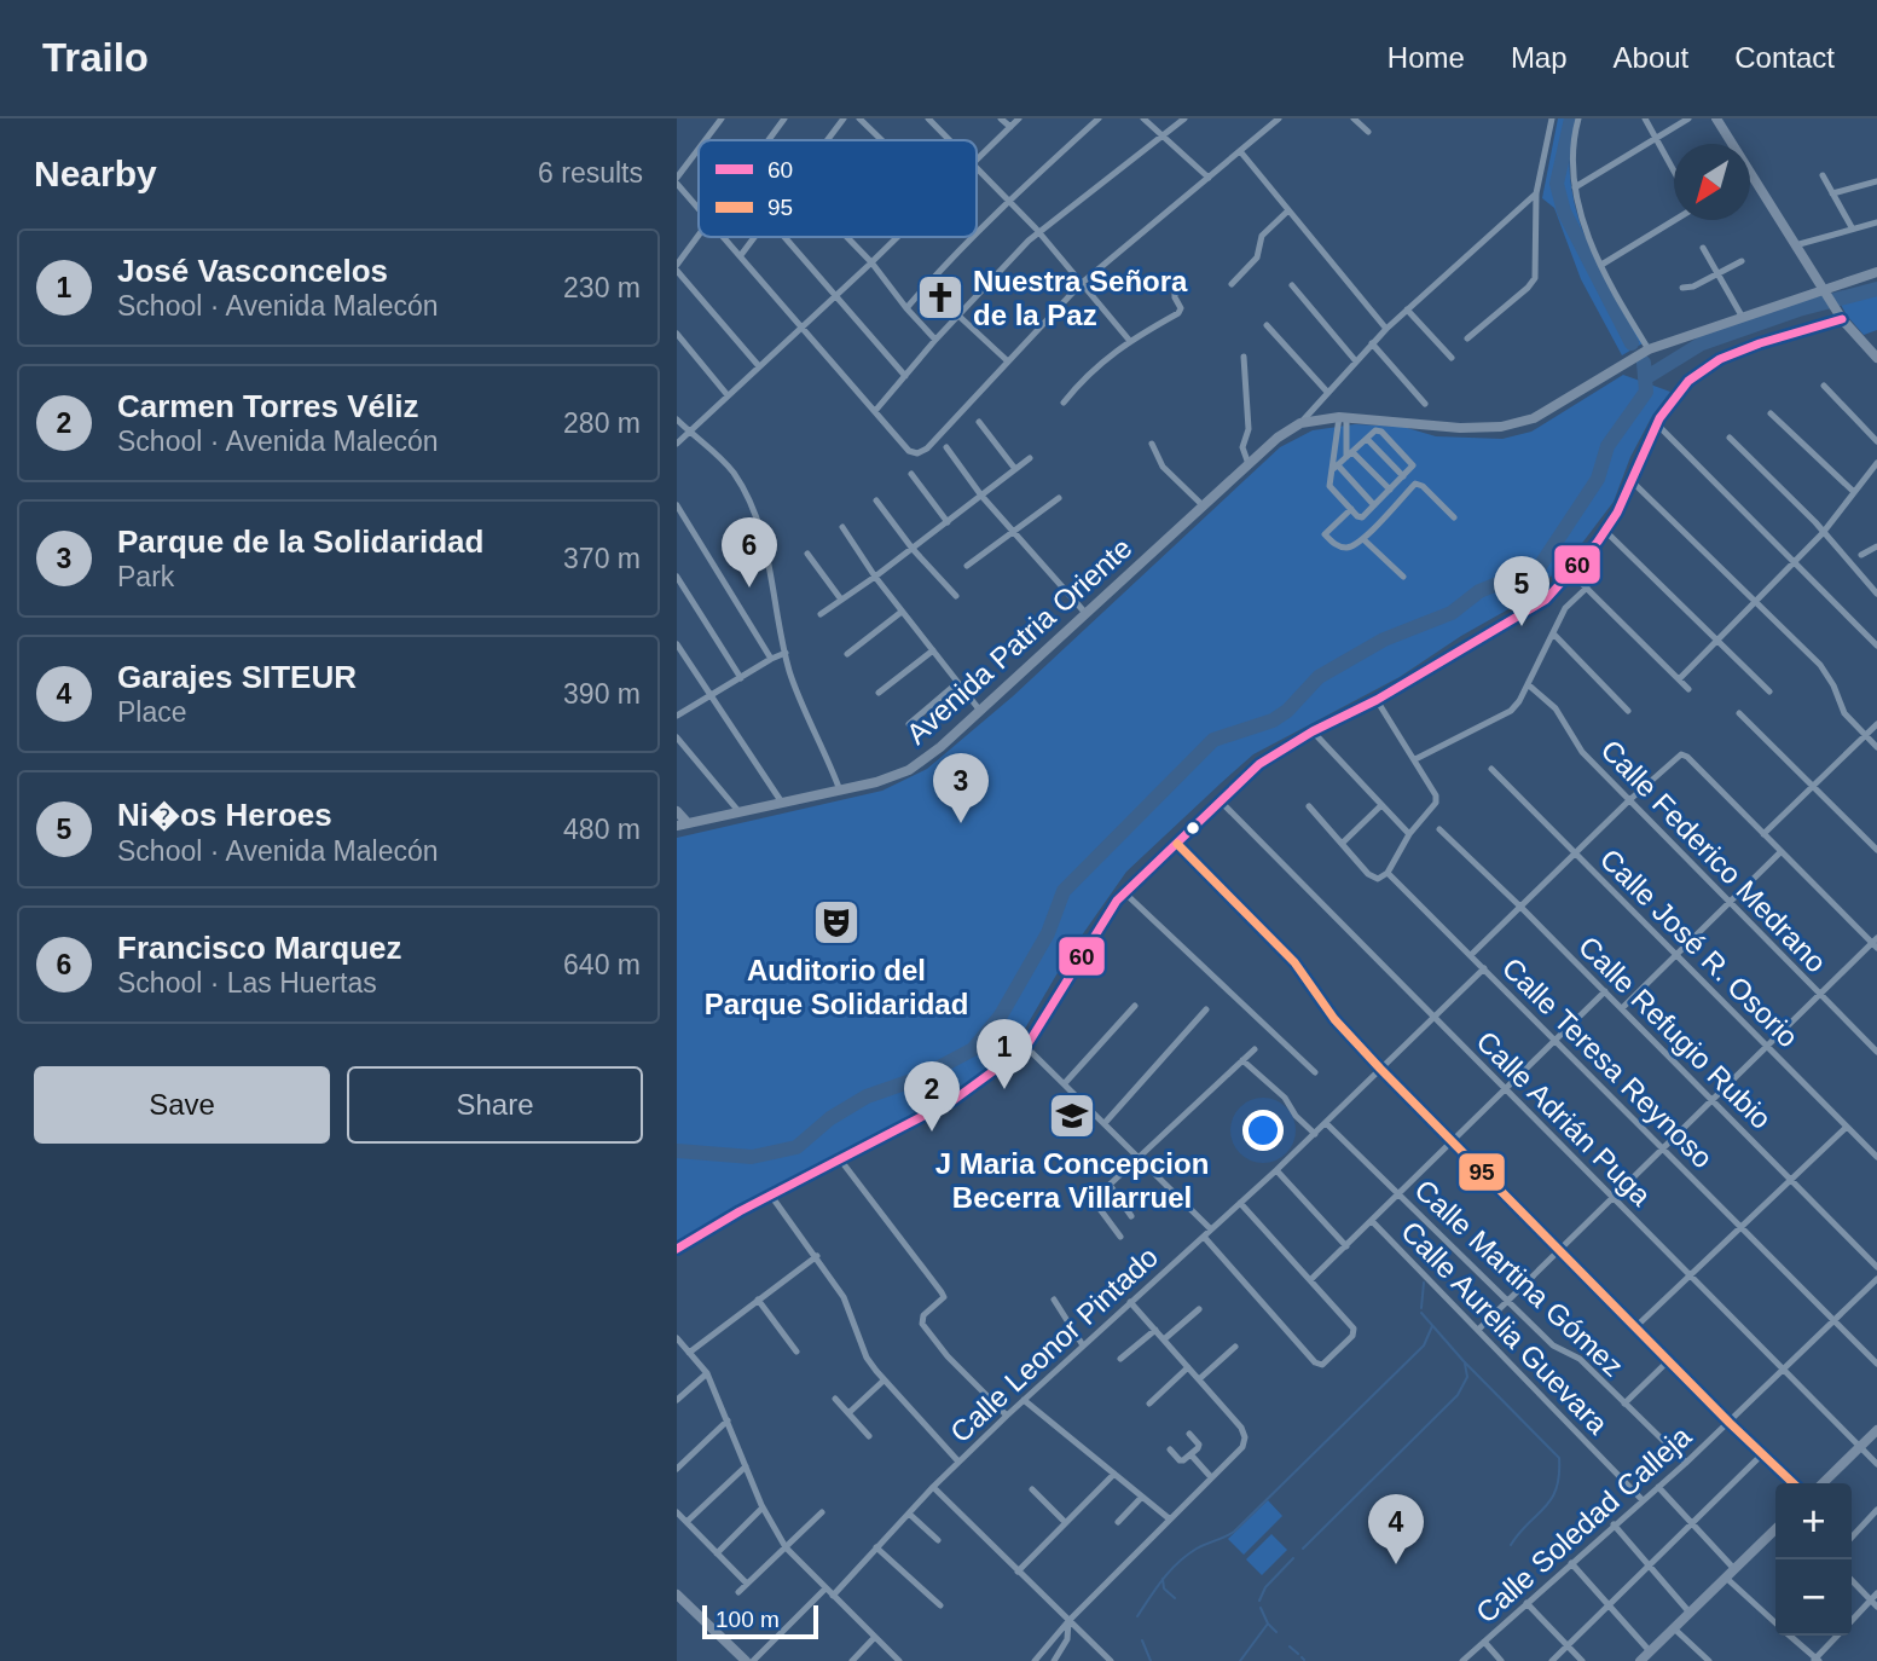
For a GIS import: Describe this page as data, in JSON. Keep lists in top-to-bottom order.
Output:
{
  "streets": {
    "street": [
      "Avenida Patria Oriente",
      "Calle Federico Medrano",
      "Calle José R. Osorio",
      "Calle Refugio Rubio",
      "Calle Teresa Reynoso",
      "Calle Adrián Puga",
      "Calle Martina Gómez",
      "Calle Aurelia Guevara",
      "Calle Leonor Pintado",
      "Calle Soledad Calleja"
    ]
  },
  "crossings": [
    ["Calle Teresa Reynoso", "Calle Leonor Pintado"],
    ["Calle Teresa Reynoso", "Calle Soledad Calleja"],
    ["Calle Adrián Puga", "Calle Leonor Pintado"],
    ["Calle Adrián Puga", "Calle Soledad Calleja"],
    ["Calle Martina Gómez", "Calle Leonor Pintado"],
    ["Calle Martina Gómez", "Calle Soledad Calleja"],
    ["Calle Aurelia Guevara", "Calle Soledad Calleja"]
  ],
  "places": {
    "church": ["Nuestra Señora de la Paz"],
    "theatre": ["Auditorio del Parque Solidaridad"],
    "school or university": ["J Maria Concepcion Becerra Villarruel"]
  },
  "lines": ["transit line 60", "transit line 95"],
  "legend": ["60", "95"],
  "scale_bar": "100 m",
  "north": "bottom left",
  "page": {
    "header": "Trailo",
    "nav": [
      "Home",
      "Map",
      "About",
      "Contact"
    ],
    "heading": ["Nearby", "6 results"],
    "list": [
      {
        "mark": "1",
        "name": "José Vasconcelos",
        "note": "School · Avenida Malecón",
        "value": "230 m"
      },
      {
        "mark": "2",
        "name": "Carmen Torres Véliz",
        "note": "School · Avenida Malecón",
        "value": "280 m"
      },
      {
        "mark": "3",
        "name": "Parque de la Solidaridad",
        "note": "Park",
        "value": "370 m"
      },
      {
        "mark": "4",
        "name": "Garajes SITEUR",
        "note": "Place",
        "value": "390 m"
      },
      {
        "mark": "5",
        "name": "Ni�os Heroes",
        "note": "School · Avenida Malecón",
        "value": "480 m"
      },
      {
        "mark": "6",
        "name": "Francisco Marquez",
        "note": "School · Las Huertas",
        "value": "640 m"
      }
    ],
    "pins": [
      "6",
      "5",
      "3",
      "1",
      "2",
      "4"
    ],
    "buttons": ["Save", "Share"],
    "map_buttons": ["+", "−"],
    "scale": "100 m"
  }
}
